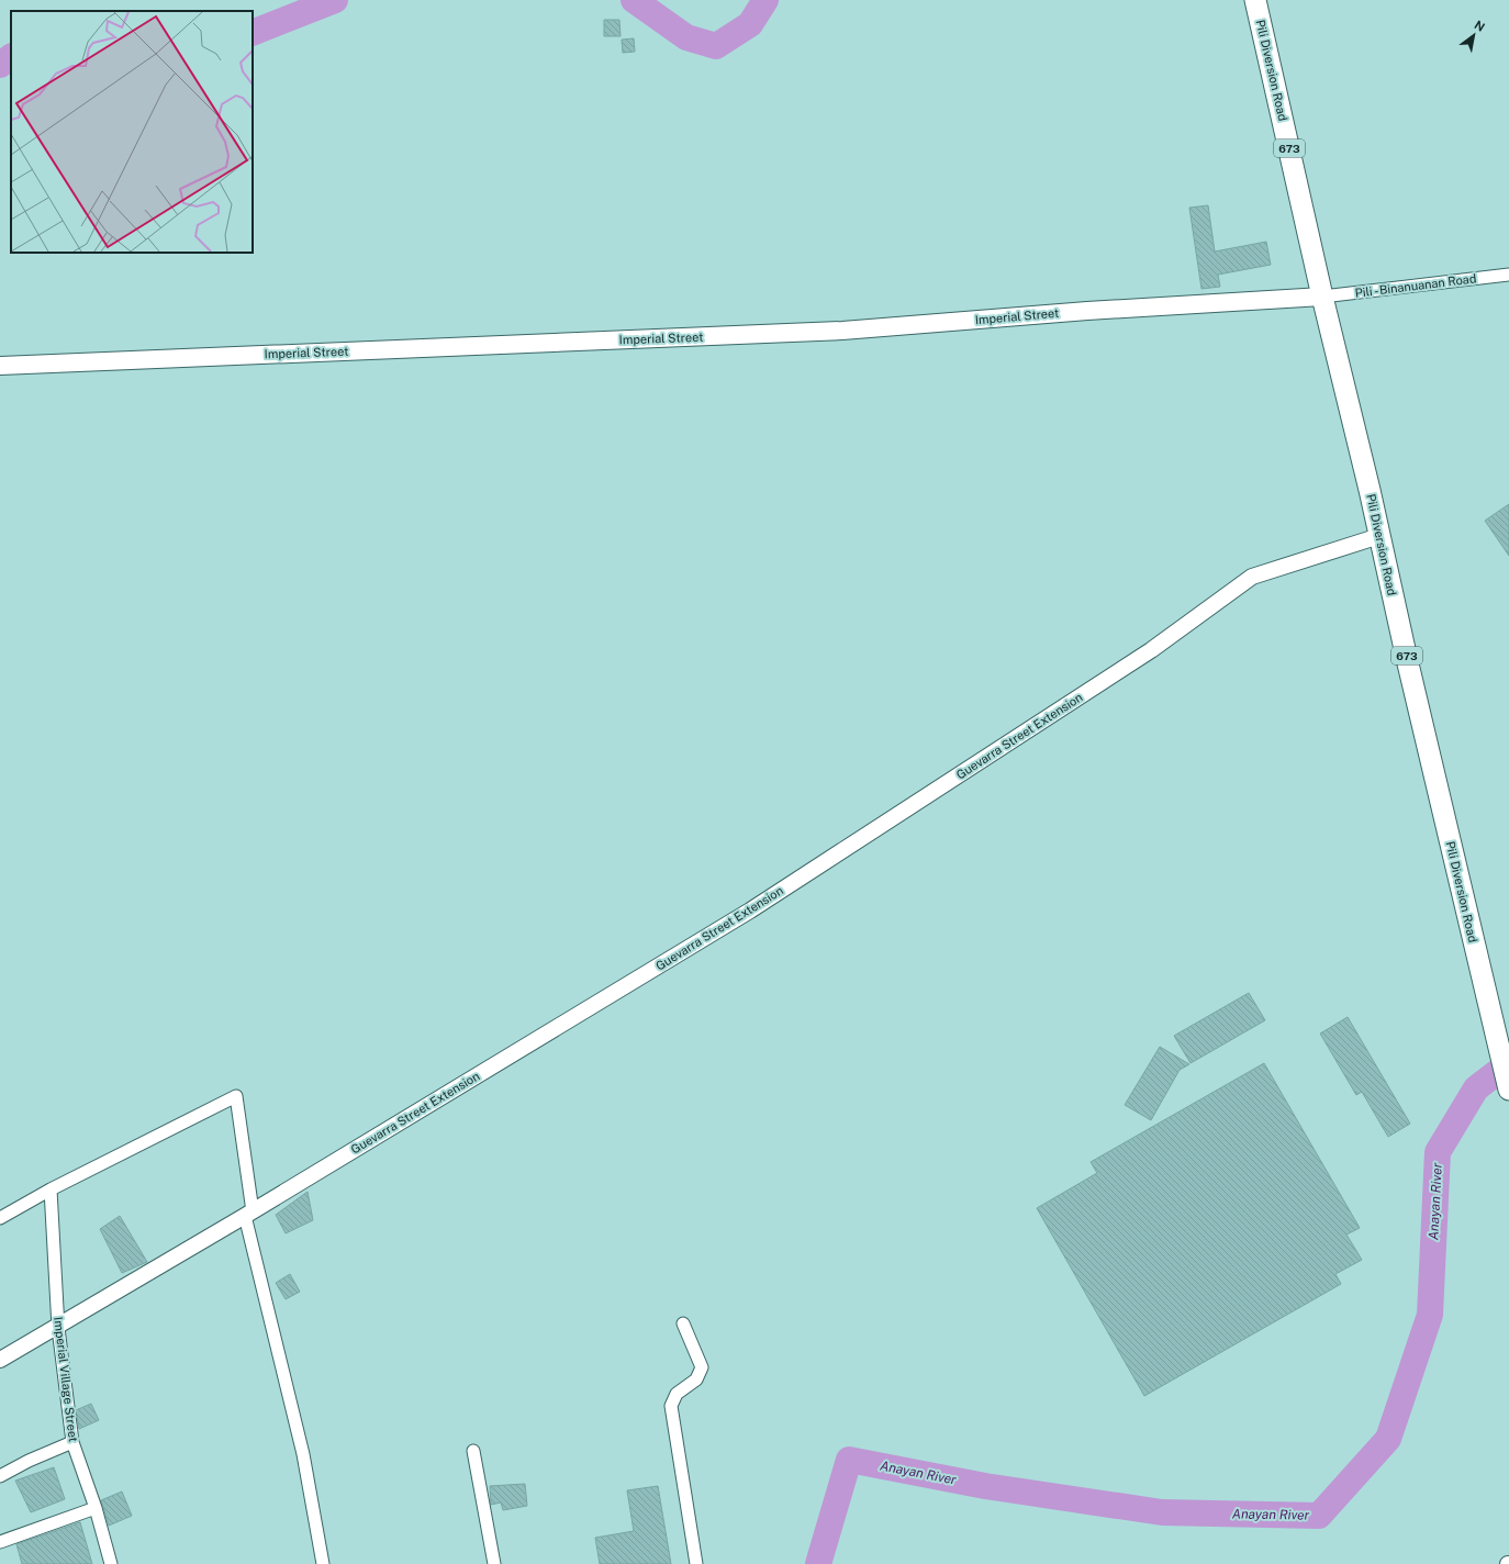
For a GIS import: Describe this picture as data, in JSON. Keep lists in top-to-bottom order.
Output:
{
  "streets": {
    "highway": ["Pili Diversion Road", "673"],
    "main road": ["Imperial Street"],
    "street": ["Pili - Binanuanan Road", "Guevarra Street Extension", "Imperial Village Street"]
  },
  "crossings": [
    ["Pili Diversion Road", "Pili - Binanuanan Road"],
    ["Pili Diversion Road", "Imperial Street"],
    ["Pili Diversion Road", "Guevarra Street Extension"],
    ["Pili - Binanuanan Road", "Imperial Street"],
    ["Guevarra Street Extension", "Imperial Village Street"]
  ],
  "water": ["Anayan River"],
  "north": "top right"
}
